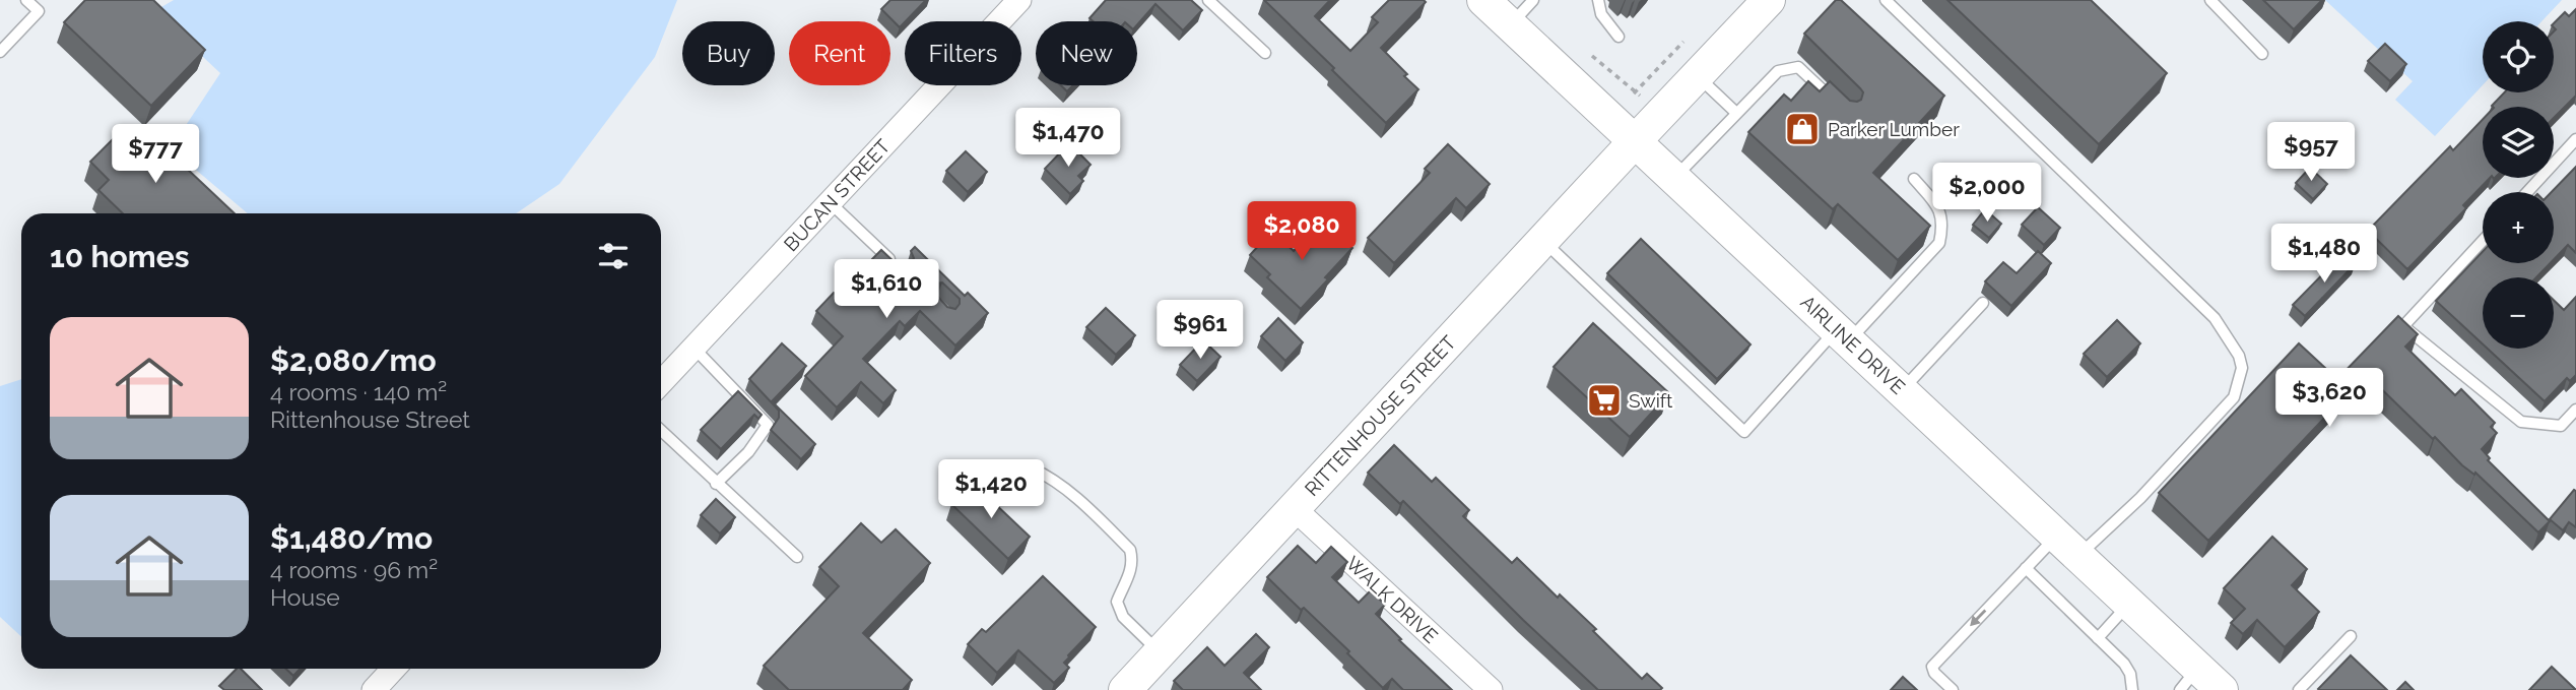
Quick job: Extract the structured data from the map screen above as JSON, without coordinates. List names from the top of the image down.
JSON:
{
  "streets": {
    "main road": ["AIRLINE DRIVE", "RITTENHOUSE STREET"],
    "street": ["BUCAN STREET", "WALK DRIVE"]
  },
  "crossings": [
    ["AIRLINE DRIVE", "RITTENHOUSE STREET"],
    ["RITTENHOUSE STREET", "WALK DRIVE"]
  ],
  "places": {
    "shop": ["Parker Lumber"],
    "supermarket": ["Swift"]
  },
  "page": {
    "map_buttons": ["+", "−"],
    "chip": [
      "Buy",
      "Rent",
      "Filters",
      "New"
    ],
    "price": [
      "$1,470",
      "$957",
      "$777",
      "$2,000",
      "$2,080",
      "$1,480",
      "$1,610",
      "$961",
      "$3,620",
      "$1,420"
    ],
    "heading": "10 homes",
    "list": [
      {
        "name": "$2,080/mo",
        "note": "4 rooms · 140 m² · Rittenhouse Street"
      },
      {
        "name": "$1,480/mo",
        "note": "4 rooms · 96 m² · House"
      }
    ]
  }
}
